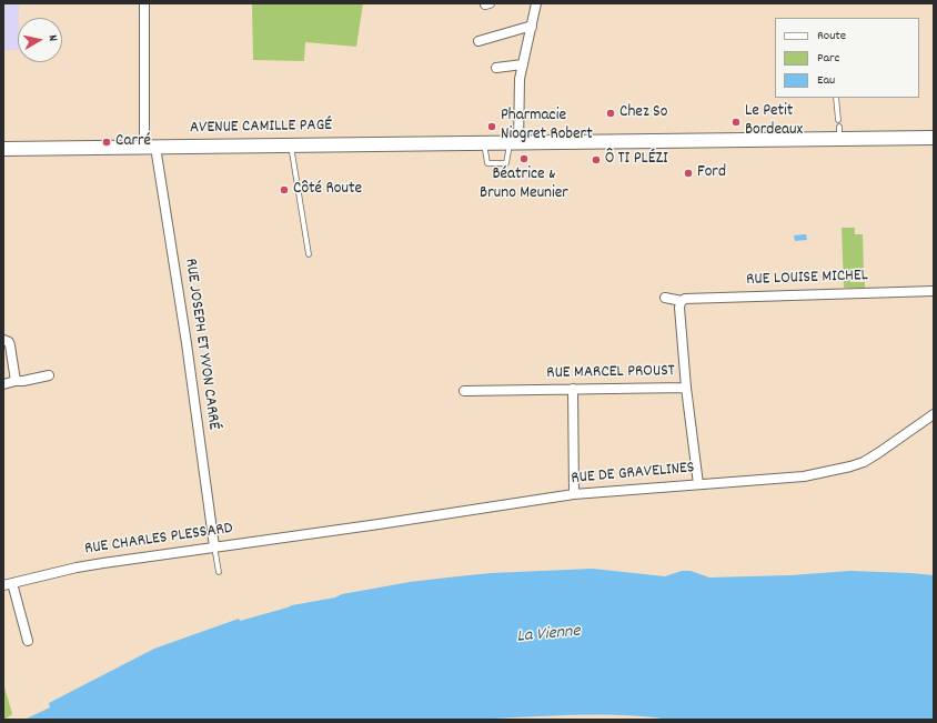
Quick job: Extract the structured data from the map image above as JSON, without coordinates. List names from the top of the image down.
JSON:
{
  "streets": {
    "main road": ["AVENUE CAMILLE PAGÉ"],
    "street": [
      "RUE LOUISE MICHEL",
      "RUE JOSEPH ET YVON CARRÉ",
      "RUE MARCEL PROUST",
      "RUE DE GRAVELINES",
      "RUE CHARLES PLESSARD"
    ]
  },
  "crossings": [
    ["AVENUE CAMILLE PAGÉ", "RUE JOSEPH ET YVON CARRÉ"],
    ["RUE JOSEPH ET YVON CARRÉ", "RUE CHARLES PLESSARD"],
    ["RUE MARCEL PROUST", "RUE DE GRAVELINES"],
    ["RUE DE GRAVELINES", "RUE CHARLES PLESSARD"]
  ],
  "water": ["La Vienne"],
  "places": [
    "Chez So",
    "Le Petit Bordeaux",
    "Pharmacie Niogret Robert",
    "Carré",
    "Béatrice & Bruno Meunier",
    "Ô TI PLÉZI",
    "Ford",
    "Côté Route"
  ],
  "legend": ["Route", "Parc", "Eau"],
  "north": "right"
}
